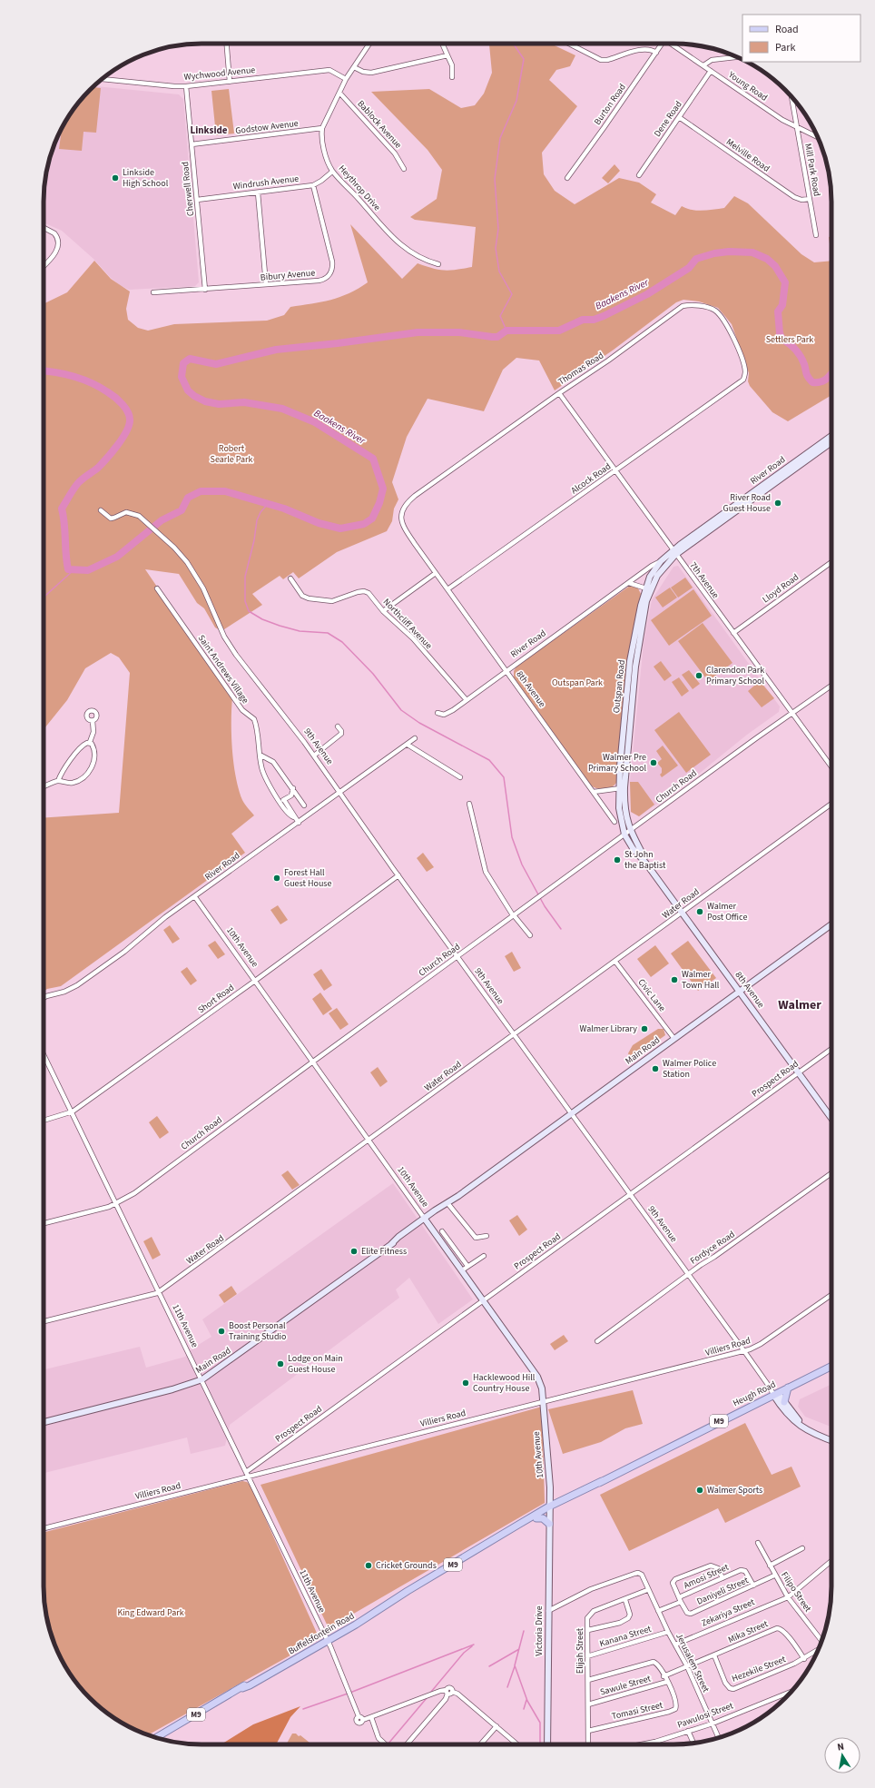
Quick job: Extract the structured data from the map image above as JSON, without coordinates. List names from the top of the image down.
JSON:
{
  "streets": {
    "main road": [
      "River Road",
      "Outspan Road",
      "8th Avenue",
      "9th Avenue",
      "10th Avenue",
      "Main Road",
      "Heugh Road",
      "M9",
      "Victoria Drive",
      "Buffelsfontein Road"
    ],
    "street": [
      "Wychwood Avenue",
      "Young Road",
      "Burton Road",
      "Dene Road",
      "Bablock Avenue",
      "Godstow Avenue",
      "Melville Road",
      "Mill Park Road",
      "Windrush Avenue",
      "Heythrop Drive",
      "Cherwell Road",
      "Bibury Avenue",
      "Thomas Road",
      "Alcock Road",
      "7th Avenue",
      "Lloyd Road",
      "Northcliff Avenue",
      "Saint Andrews Village",
      "Church Road",
      "Water Road",
      "Civic Lane",
      "Short Road",
      "Prospect Road",
      "Fordyce Road",
      "11th Avenue",
      "Villiers Road",
      "Amosi Street",
      "Daniyeli Street",
      "Filipo Street",
      "Zekariya Street",
      "Mika Street",
      "Kanana Street",
      "Elijah Street",
      "Jerusalem Street",
      "Hezekile Street",
      "Sawule Street",
      "Tomasi Street",
      "Pawulosi Street"
    ]
  },
  "crossings": [
    ["Wychwood Avenue", "Cherwell Road"],
    ["Young Road", "Dene Road"],
    ["Young Road", "Mill Park Road"],
    ["Dene Road", "Melville Road"],
    ["Godstow Avenue", "Heythrop Drive"],
    ["Godstow Avenue", "Cherwell Road"],
    ["Melville Road", "Mill Park Road"],
    ["Windrush Avenue", "Heythrop Drive"],
    ["Windrush Avenue", "Cherwell Road"],
    ["Windrush Avenue", "Bibury Avenue"],
    ["Cherwell Road", "Bibury Avenue"],
    ["Thomas Road", "Alcock Road"],
    ["Thomas Road", "7th Avenue"],
    ["Thomas Road", "8th Avenue"],
    ["River Road", "7th Avenue"],
    ["River Road", "Northcliff Avenue"],
    ["River Road", "Saint Andrews Village"],
    ["River Road", "Outspan Road"],
    ["River Road", "8th Avenue"],
    ["River Road", "9th Avenue"],
    ["River Road", "10th Avenue"],
    ["Alcock Road", "7th Avenue"],
    ["Alcock Road", "8th Avenue"],
    ["7th Avenue", "Lloyd Road"],
    ["7th Avenue", "Outspan Road"],
    ["7th Avenue", "Church Road"],
    ["Outspan Road", "8th Avenue"],
    ["Outspan Road", "Church Road"],
    ["8th Avenue", "Church Road"],
    ["8th Avenue", "Water Road"],
    ["8th Avenue", "Main Road"],
    ["8th Avenue", "Prospect Road"],
    ["9th Avenue", "Church Road"],
    ["9th Avenue", "Water Road"],
    ["9th Avenue", "Short Road"],
    ["9th Avenue", "Main Road"],
    ["9th Avenue", "Prospect Road"],
    ["9th Avenue", "Fordyce Road"],
    ["9th Avenue", "Villiers Road"],
    ["9th Avenue", "Heugh Road"],
    ["Church Road", "10th Avenue"],
    ["Church Road", "11th Avenue"],
    ["Water Road", "10th Avenue"],
    ["Water Road", "Civic Lane"],
    ["Water Road", "11th Avenue"],
    ["10th Avenue", "Short Road"],
    ["10th Avenue", "Main Road"],
    ["10th Avenue", "Prospect Road"],
    ["10th Avenue", "Villiers Road"],
    ["10th Avenue", "Heugh Road"],
    ["10th Avenue", "Victoria Drive"],
    ["10th Avenue", "Buffelsfontein Road"],
    ["Civic Lane", "Main Road"],
    ["Short Road", "11th Avenue"],
    ["Main Road", "11th Avenue"],
    ["Prospect Road", "11th Avenue"],
    ["Prospect Road", "Villiers Road"],
    ["11th Avenue", "Villiers Road"],
    ["11th Avenue", "Buffelsfontein Road"],
    ["Heugh Road", "Victoria Drive"],
    ["Heugh Road", "Buffelsfontein Road"],
    ["Amosi Street", "Daniyeli Street"],
    ["Daniyeli Street", "Filipo Street"],
    ["Filipo Street", "Zekariya Street"],
    ["Zekariya Street", "Jerusalem Street"],
    ["Victoria Drive", "Buffelsfontein Road"],
    ["Victoria Drive", "Jerusalem Street"],
    ["Mika Street", "Jerusalem Street"],
    ["Mika Street", "Hezekile Street"],
    ["Mika Street", "Sawule Street"],
    ["Kanana Street", "Elijah Street"],
    ["Kanana Street", "Jerusalem Street"],
    ["Elijah Street", "Jerusalem Street"],
    ["Elijah Street", "Sawule Street"],
    ["Elijah Street", "Tomasi Street"],
    ["Jerusalem Street", "Sawule Street"],
    ["Jerusalem Street", "Pawulosi Street"],
    ["Sawule Street", "Tomasi Street"]
  ],
  "districts": ["Linkside", "Walmer"],
  "water": ["Baakens River"],
  "parks": [
    "Settlers Park",
    "Robert Searle Park",
    "Outspan Park",
    "King Edward Park"
  ],
  "places": [
    "Linkside High School",
    "River Road Guest House",
    "Clarendon Park Primary School",
    "Walmer Pre Primary School",
    "St John the Baptist",
    "Forest Hall Guest House",
    "Walmer Post Office",
    "Walmer Town Hall",
    "Walmer Library",
    "Walmer Police Station",
    "Elite Fitness",
    "Boost Personal Training Studio",
    "Lodge on Main Guest House",
    "Hacklewood Hill Country House",
    "Walmer Sports",
    "Cricket Grounds"
  ],
  "legend": ["Road", "Park"],
  "north": "top"
}
